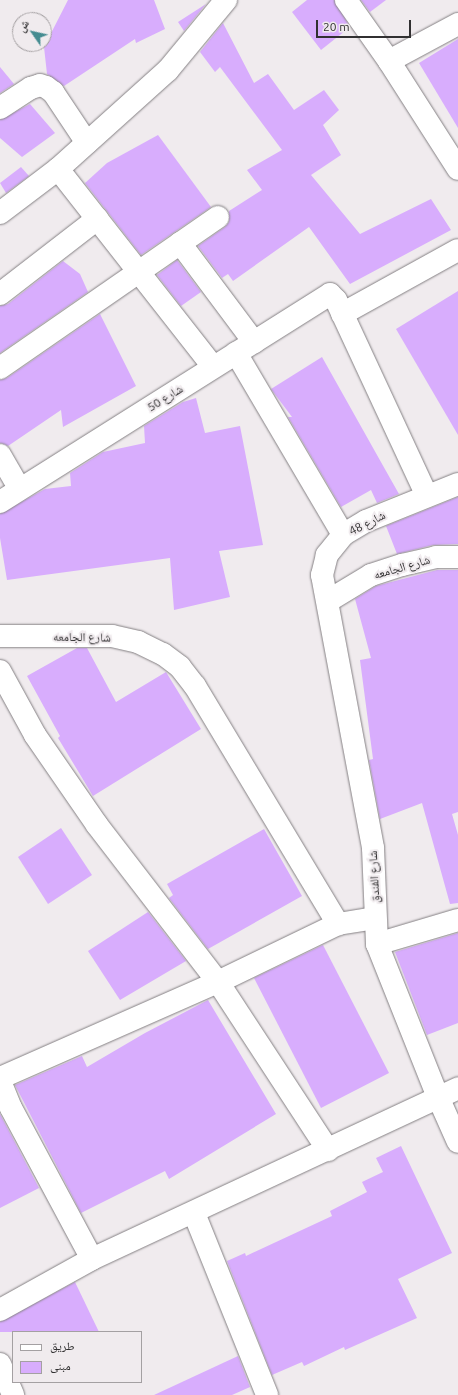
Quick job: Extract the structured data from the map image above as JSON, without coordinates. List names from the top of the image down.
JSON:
{
  "streets": {
    "street": [
      "شارع 50",
      "شارع 48",
      "شارع الجامعه",
      "شارع الفندق"
    ]
  },
  "crossings": [
    ["شارع 48", "شارع الجامعه"],
    ["شارع 48", "شارع الفندق"],
    ["شارع الجامعه", "شارع الفندق"]
  ],
  "legend": ["طريق", "مبنى"],
  "scale_bar": "20 m",
  "north": "top left"
}
